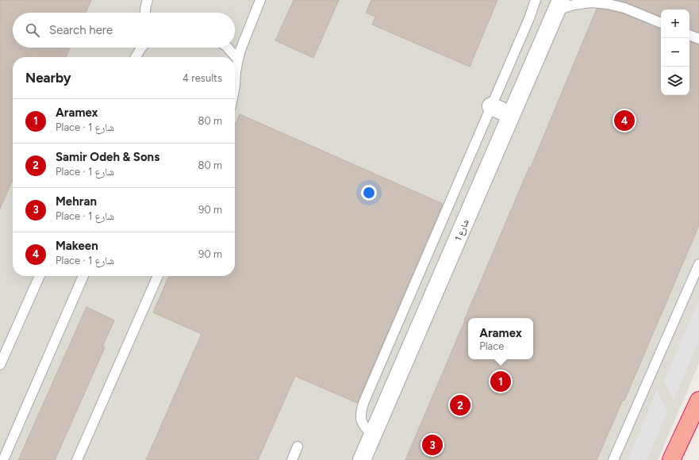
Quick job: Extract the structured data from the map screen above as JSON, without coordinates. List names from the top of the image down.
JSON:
{
  "streets": {
    "street": ["شارع 1"]
  },
  "page": {
    "map_buttons": ["+", "−"],
    "search": "Search here",
    "heading": ["Nearby", "4 results"],
    "list": [
      {
        "mark": "1",
        "name": "Aramex",
        "note": "Place · شارع 1",
        "value": "80 m"
      },
      {
        "mark": "2",
        "name": "Samir Odeh & Sons",
        "note": "Place · شارع 1",
        "value": "80 m"
      },
      {
        "mark": "3",
        "name": "Mehran",
        "note": "Place · شارع 1",
        "value": "90 m"
      },
      {
        "mark": "4",
        "name": "Makeen",
        "note": "Place · شارع 1",
        "value": "90 m"
      }
    ],
    "pins": [
      "4",
      "1",
      "2",
      "3"
    ],
    "popup": ["Aramex", "Place"]
  }
}
